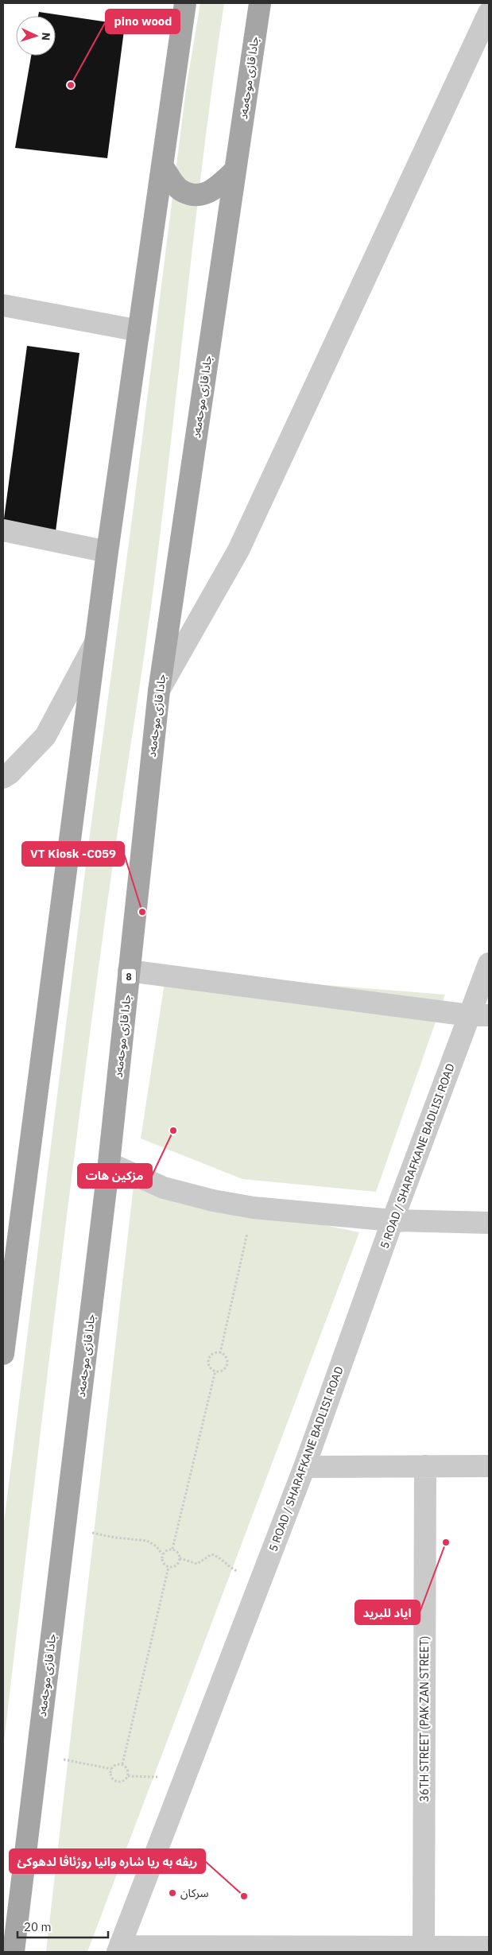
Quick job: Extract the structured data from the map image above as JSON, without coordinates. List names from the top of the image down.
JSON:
{
  "streets": {
    "main road": ["جادا قازی موحەمەد", "8"],
    "street": ["5 ROAD / SHARAFKANE BADLISI ROAD", "36TH STREET (PAK ZAN STREET)"]
  },
  "places": [
    "pino wood",
    "VT Kiosk -C059",
    "مزكين هات",
    "اياد للبريد",
    "سركان",
    "ريڤه به ريا شاره وانيا روژئاڤا لدهوكئ"
  ],
  "scale_bar": "20 m",
  "north": "right"
}
